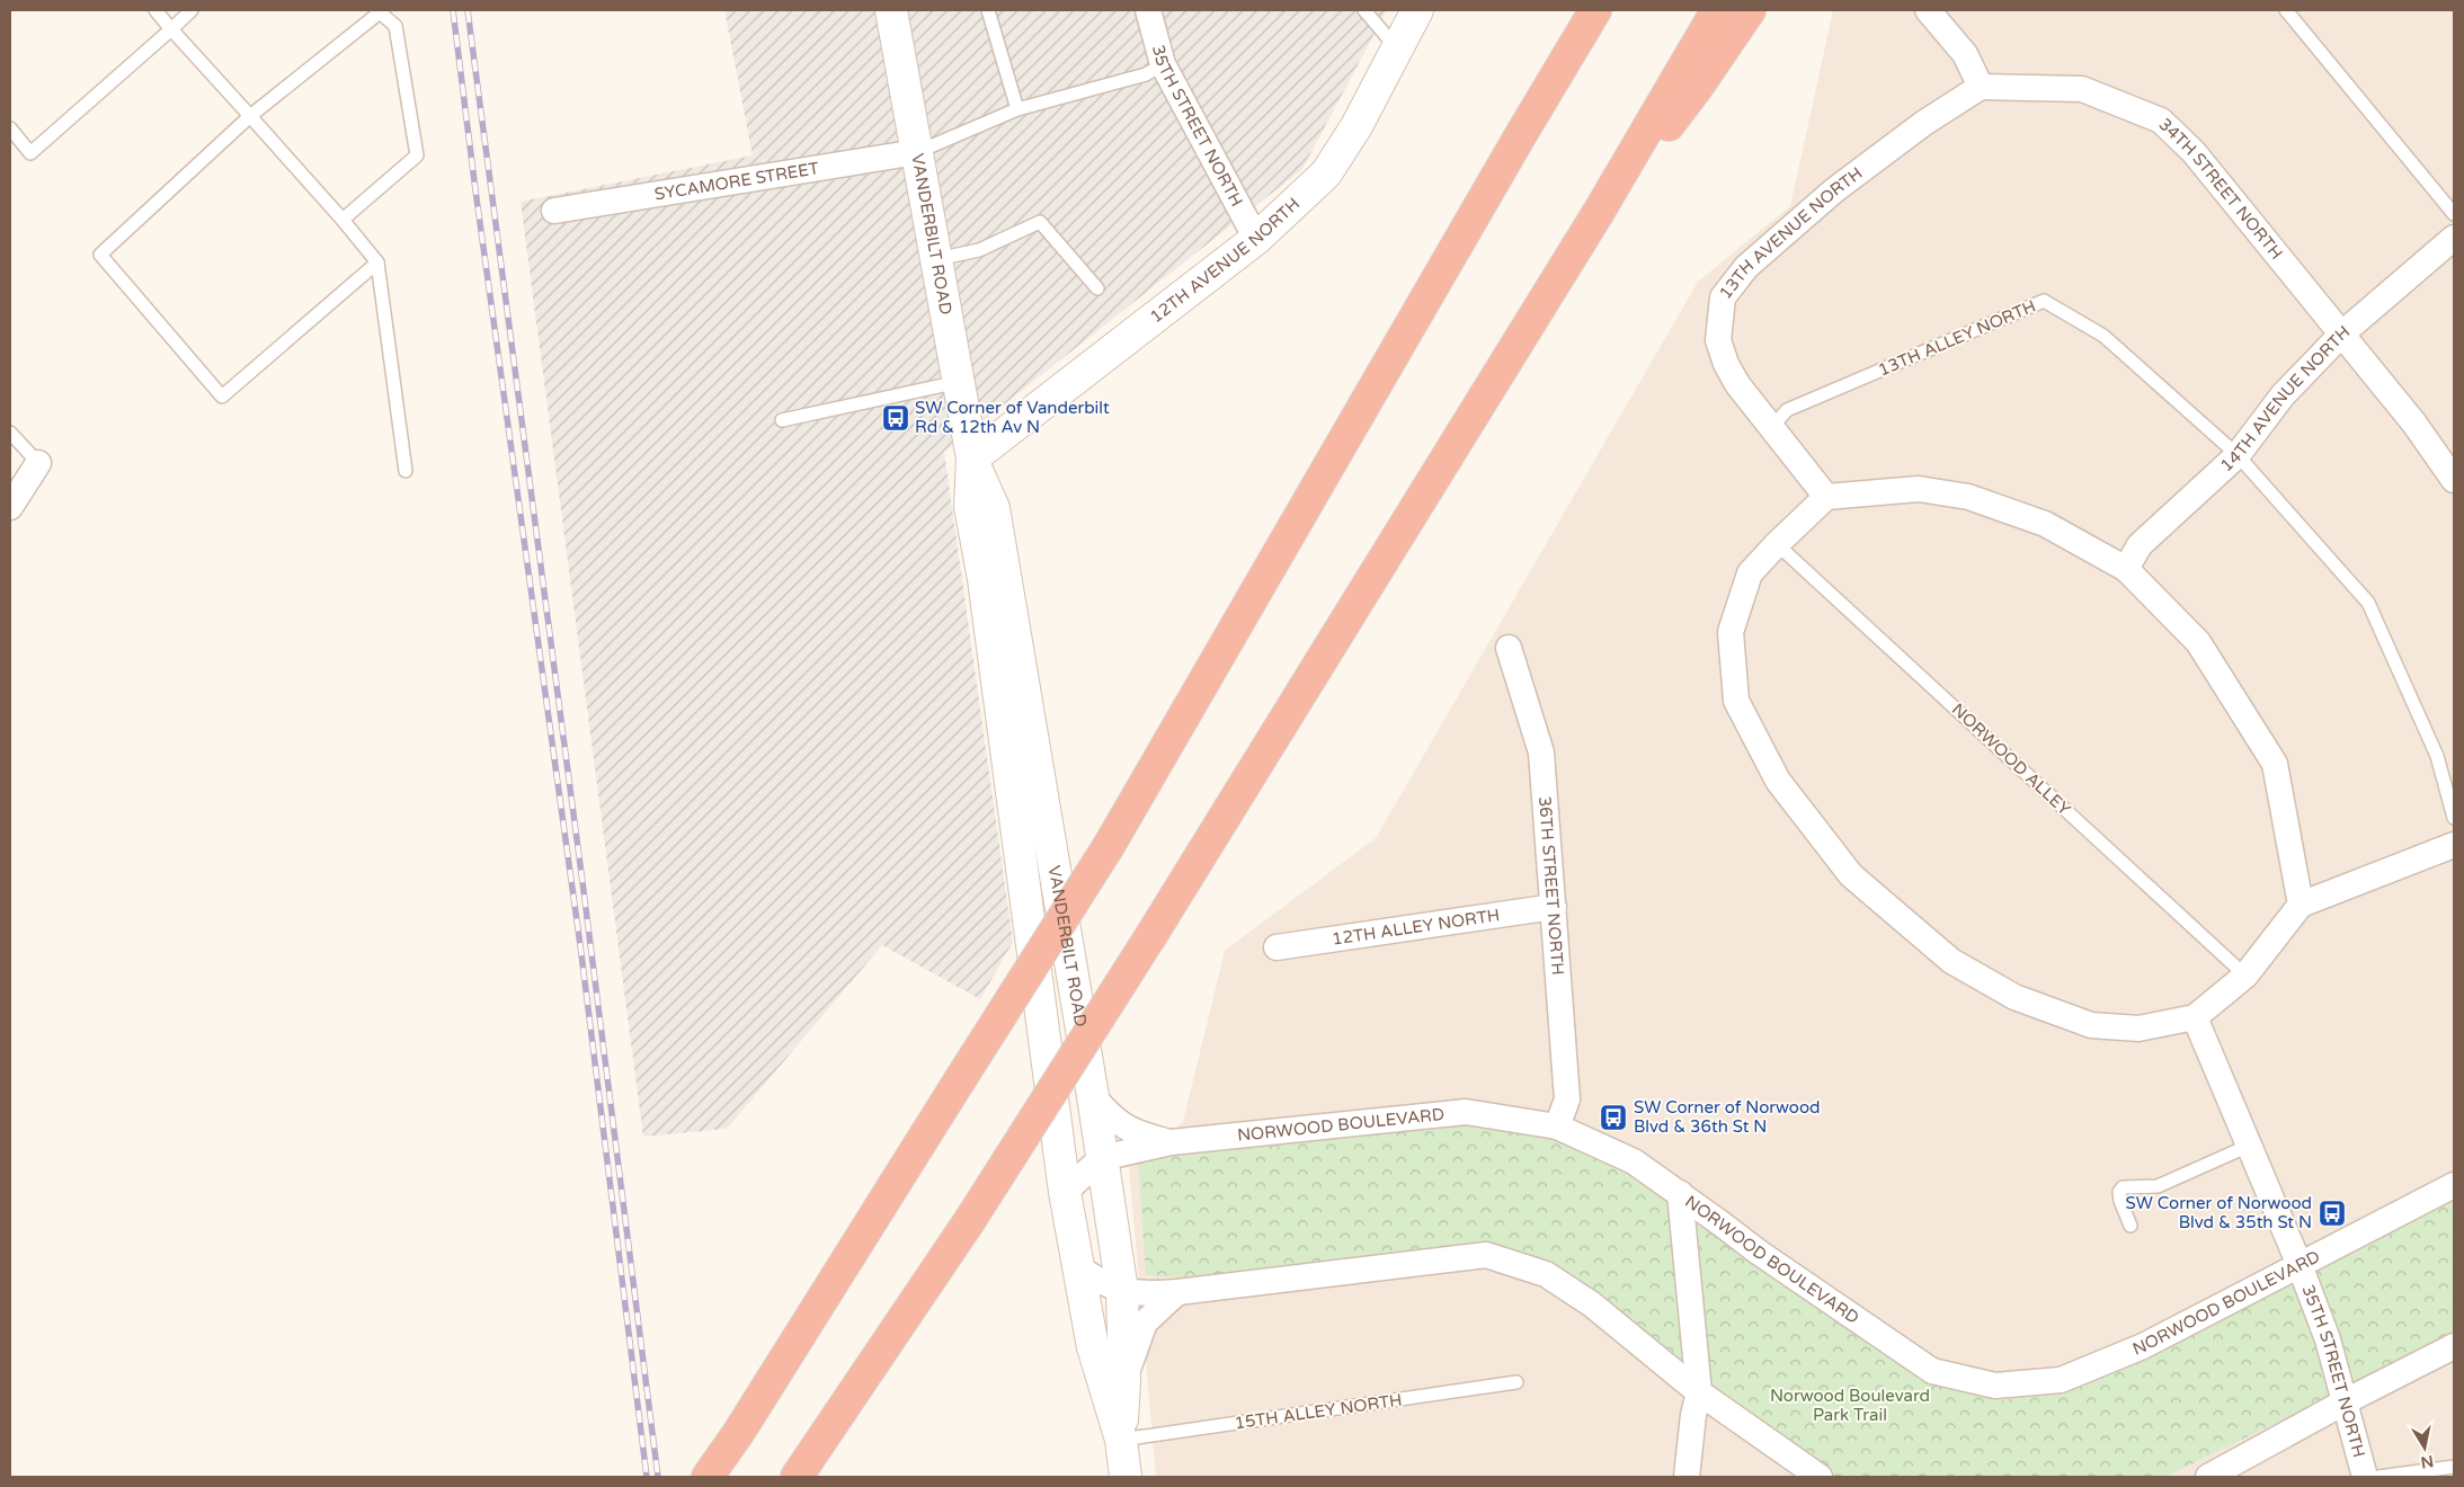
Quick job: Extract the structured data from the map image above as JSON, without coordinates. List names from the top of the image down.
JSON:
{
  "streets": {
    "street": [
      "35TH STREET NORTH",
      "SYCAMORE STREET",
      "34TH STREET NORTH",
      "VANDERBILT ROAD",
      "13TH AVENUE NORTH",
      "12TH AVENUE NORTH",
      "14TH AVENUE NORTH",
      "36TH STREET NORTH",
      "12TH ALLEY NORTH",
      "NORWOOD BOULEVARD"
    ],
    "lane": ["13TH ALLEY NORTH", "NORWOOD ALLEY", "15TH ALLEY NORTH"]
  },
  "crossings": [
    ["35TH STREET NORTH", "12TH AVENUE NORTH"],
    ["35TH STREET NORTH", "NORWOOD BOULEVARD"],
    ["SYCAMORE STREET", "VANDERBILT ROAD"],
    ["34TH STREET NORTH", "13TH AVENUE NORTH"],
    ["34TH STREET NORTH", "14TH AVENUE NORTH"],
    ["VANDERBILT ROAD", "12TH AVENUE NORTH"],
    ["VANDERBILT ROAD", "NORWOOD BOULEVARD"],
    ["VANDERBILT ROAD", "15TH ALLEY NORTH"],
    ["13TH AVENUE NORTH", "13TH ALLEY NORTH"],
    ["13TH ALLEY NORTH", "14TH AVENUE NORTH"],
    ["36TH STREET NORTH", "12TH ALLEY NORTH"],
    ["36TH STREET NORTH", "NORWOOD BOULEVARD"]
  ],
  "parks": ["Norwood Boulevard Park Trail"],
  "places": {
    "bus stop": ["SW Corner of Vanderbilt Rd & 12th Av N", "SW Corner of Norwood Blvd & 36th St N", "SW Corner of Norwood Blvd & 35th St N"]
  },
  "north": "bottom"
}
